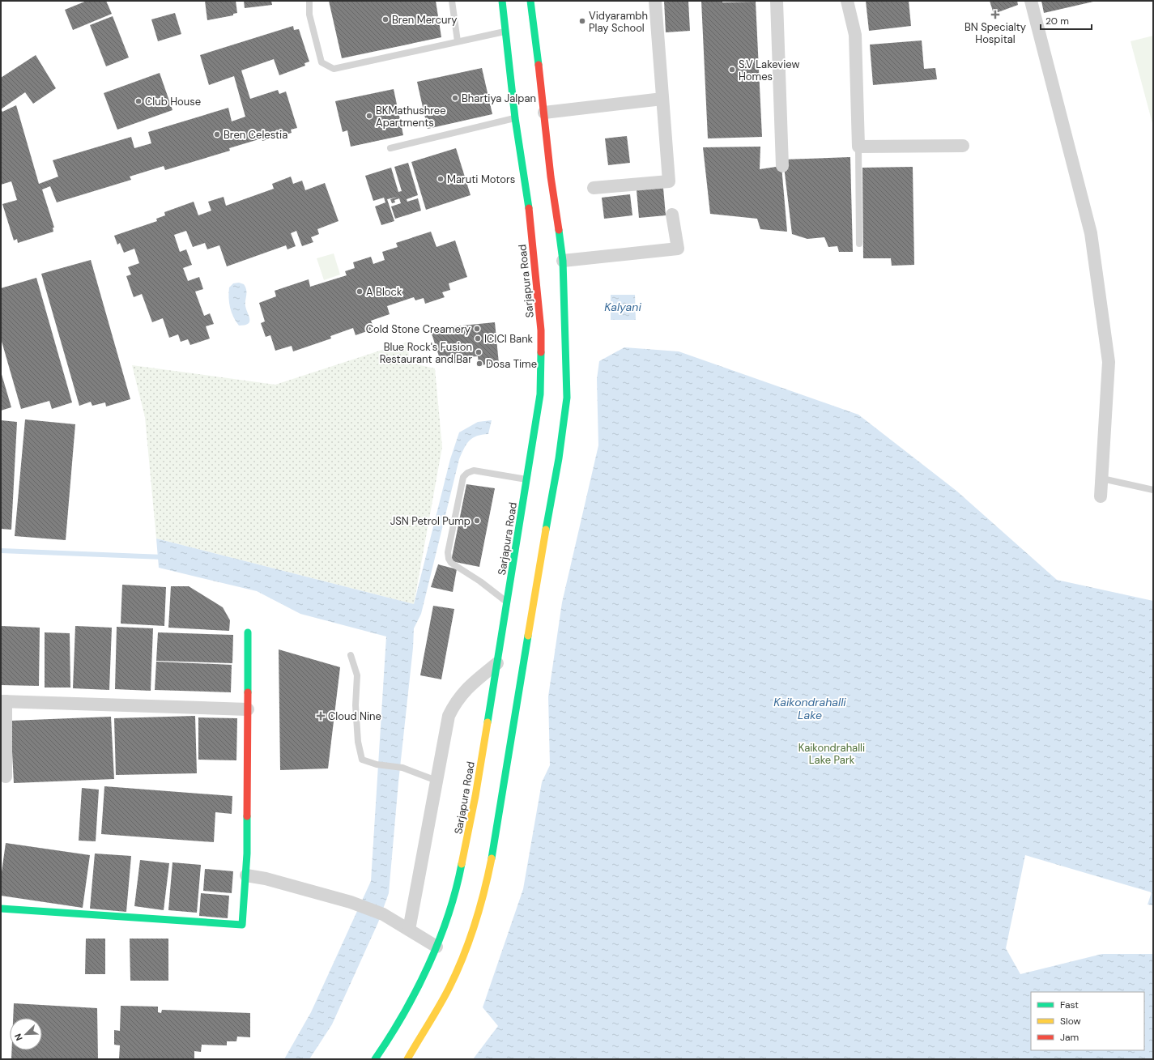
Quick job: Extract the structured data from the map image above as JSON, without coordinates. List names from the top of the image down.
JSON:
{
  "streets": {
    "main road": ["Sarjapura Road"]
  },
  "water": ["Kalyani", "Kaikondrahalli Lake"],
  "parks": ["Kaikondrahalli Lake Park"],
  "places": {
    "health": ["BN Specialty Hospital", "Cloud Nine"],
    "other": [
      "Bren Mercury",
      "Vidyarambh Play School",
      "S.V Lakeview Homes",
      "Bhartiya Jalpan",
      "Club House",
      "BKMathushree Apartments",
      "Bren Celestia",
      "Maruti Motors",
      "A Block",
      "Cold Stone Creamery",
      "ICICI Bank",
      "Blue Rock's Fusion Restaurant and Bar",
      "Dosa Time",
      "JSN Petrol Pump"
    ]
  },
  "legend": ["Fast", "Slow", "Jam"],
  "scale_bar": "20 m",
  "north": "bottom left"
}
